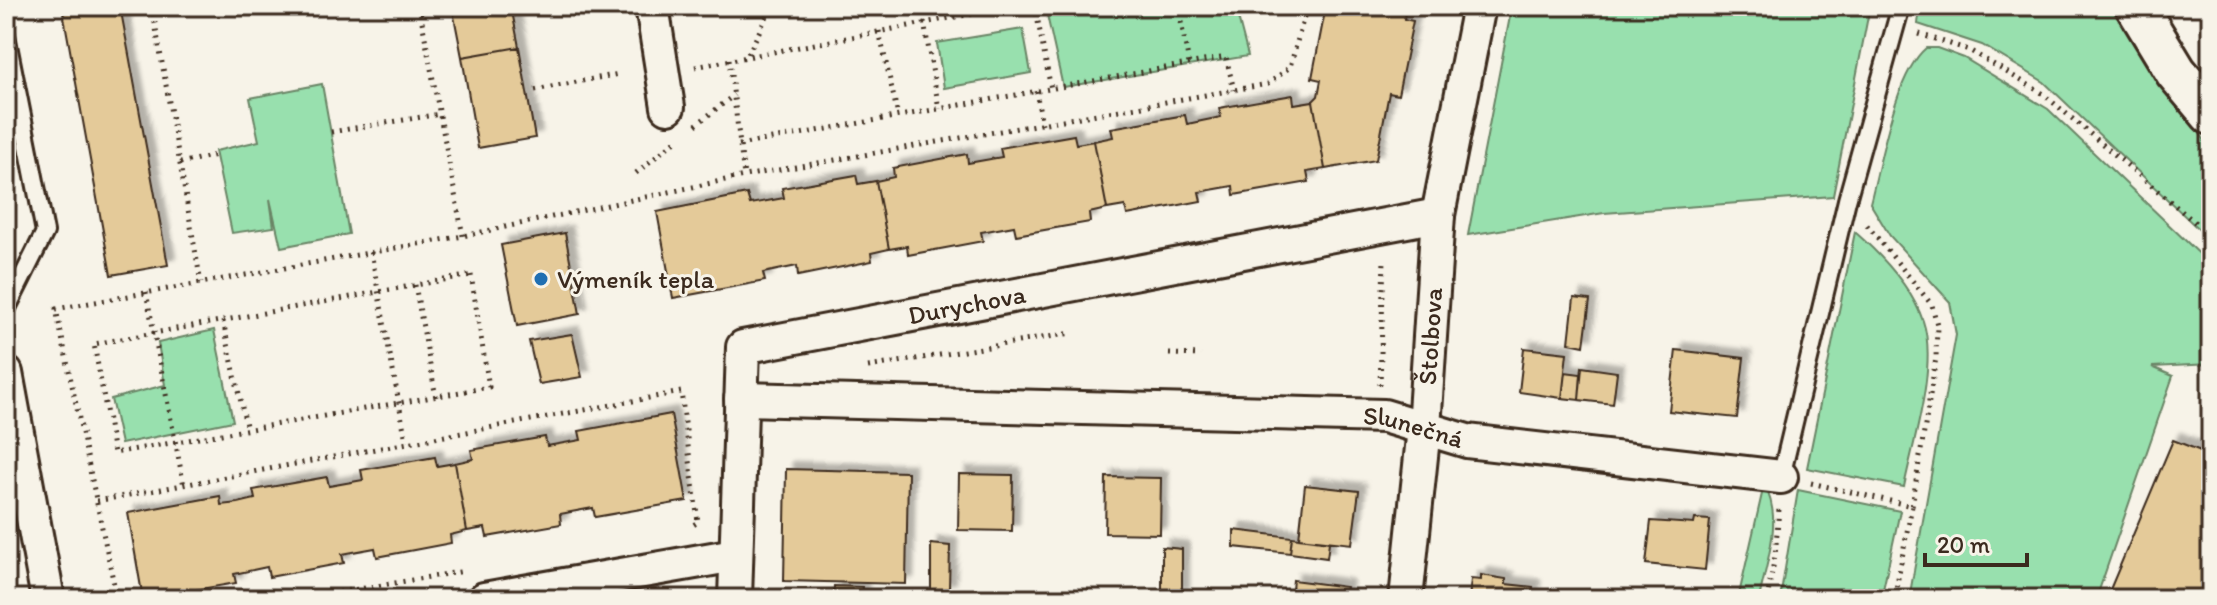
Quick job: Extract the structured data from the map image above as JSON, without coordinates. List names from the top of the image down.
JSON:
{
  "streets": {
    "street": ["Durychova", "Štolbova", "Slunečná"]
  },
  "crossings": [
    ["Durychova", "Štolbova"],
    ["Durychova", "Slunečná"],
    ["Štolbova", "Slunečná"]
  ],
  "places": ["Výmeník tepla"],
  "scale_bar": "20 m"
}
